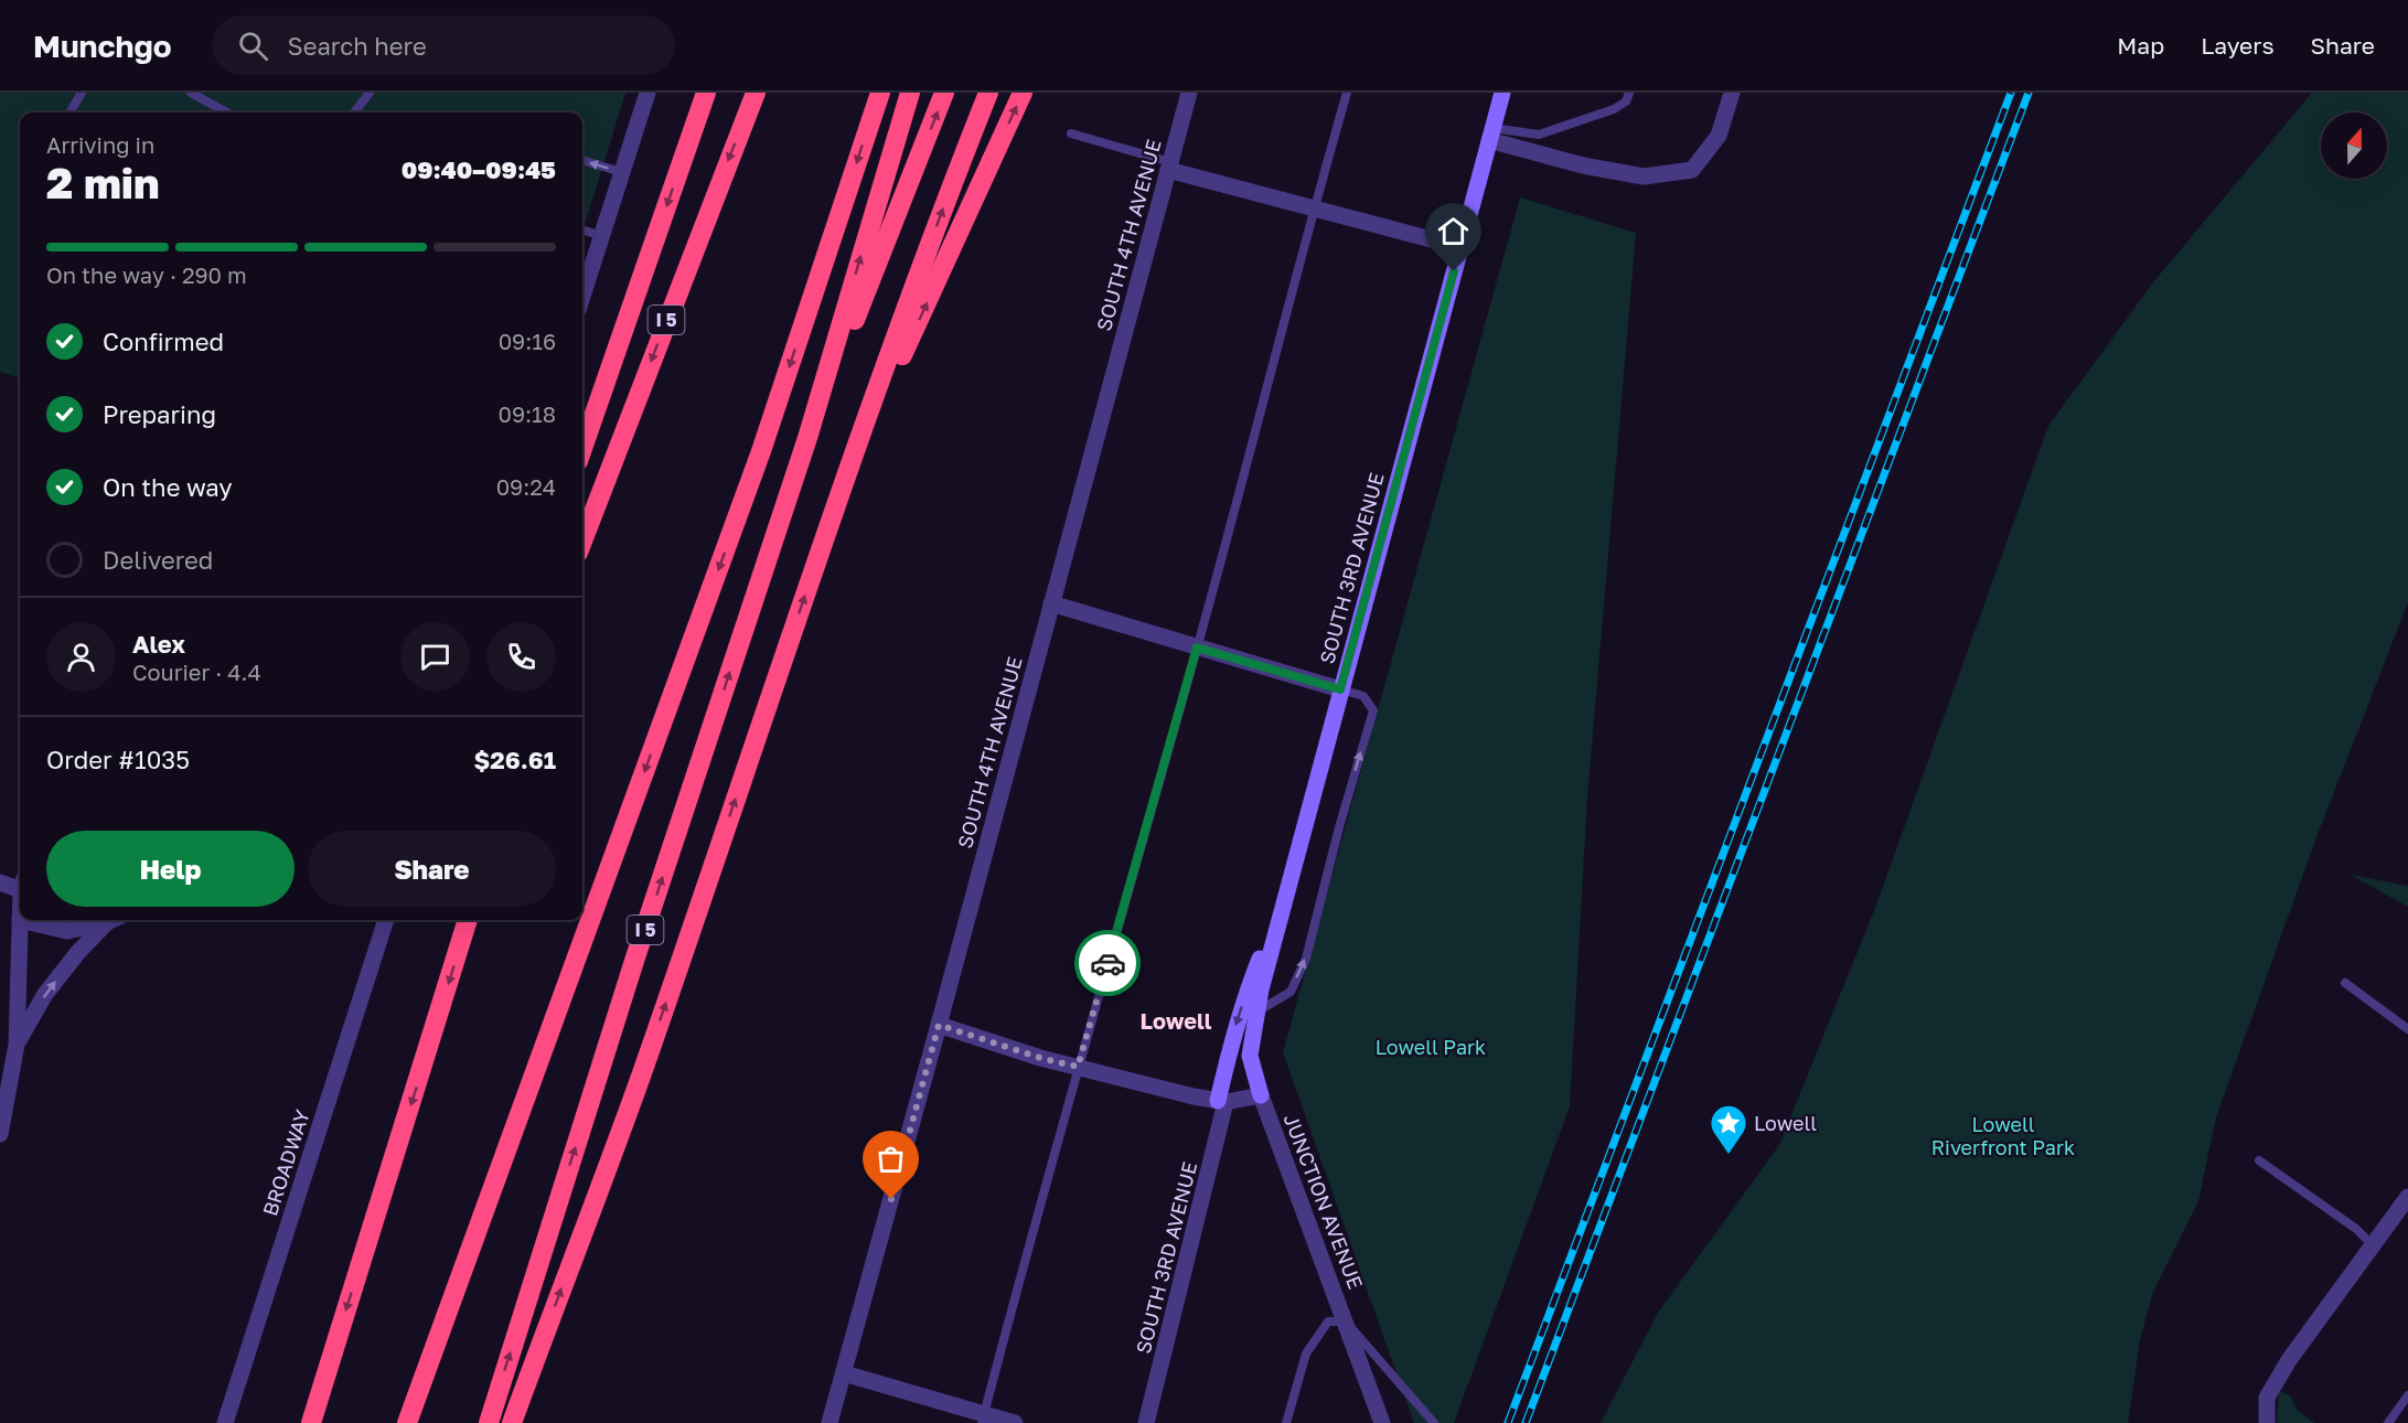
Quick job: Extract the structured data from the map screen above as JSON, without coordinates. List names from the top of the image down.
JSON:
{
  "streets": {
    "highway": ["I 5"],
    "main road": ["SOUTH 3RD AVENUE"],
    "street": ["SOUTH 4TH AVENUE", "BROADWAY", "JUNCTION AVENUE"]
  },
  "crossings": [
    ["SOUTH 3RD AVENUE", "JUNCTION AVENUE"]
  ],
  "districts": ["Lowell"],
  "parks": ["Lowell Park", "Lowell Riverfront Park"],
  "places": {
    "place": ["Lowell"]
  },
  "north": "top",
  "page": {
    "header": "Munchgo",
    "search": "Search here",
    "nav": ["Map", "Layers", "Share"],
    "heading": ["2 min", "Arriving in", "09:40–09:45"],
    "panel": [
      "Alex",
      "Courier · 4.4",
      "Order #1035",
      "$26.61"
    ],
    "bar": "On the way · 290 m",
    "list": [
      ["Confirmed", "09:16"],
      ["Preparing", "09:18"],
      ["On the way", "09:24"],
      "Delivered"
    ],
    "buttons": ["Help", "Share"]
  }
}
